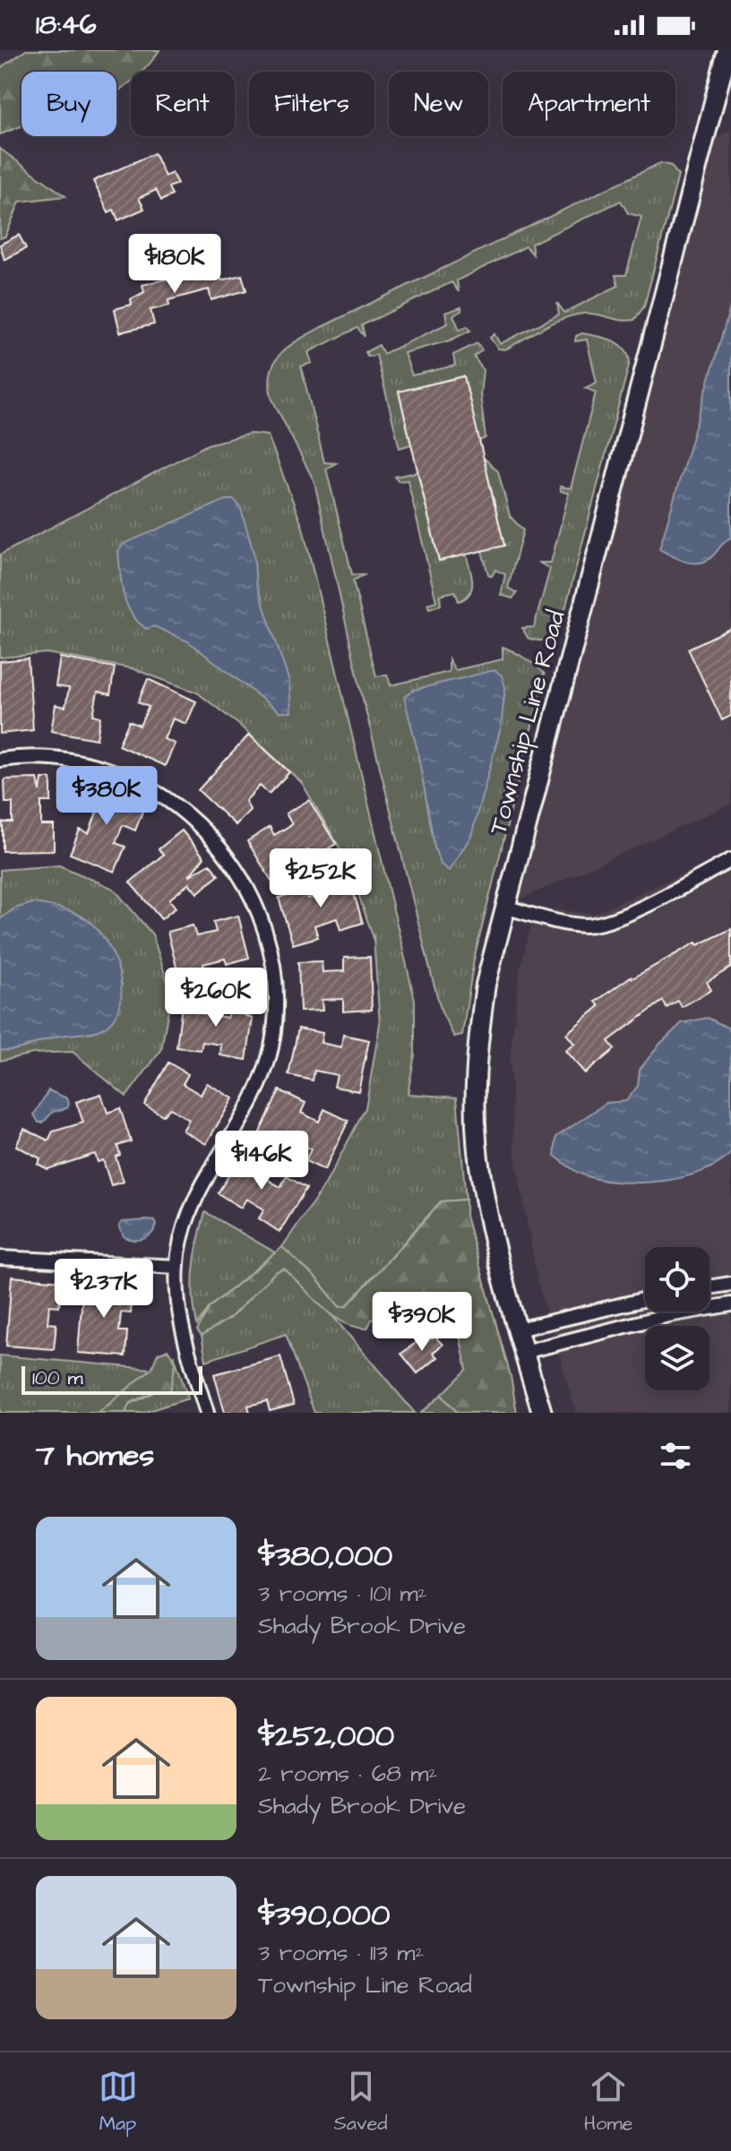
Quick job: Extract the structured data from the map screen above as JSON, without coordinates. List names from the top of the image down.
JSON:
{
  "streets": {
    "street": ["Township Line Road"]
  },
  "scale_bar": "100 m",
  "page": {
    "status": "18:46",
    "chip": [
      "Buy",
      "Rent",
      "Filters",
      "New",
      "Apartment"
    ],
    "price": [
      "$180K",
      "$380K",
      "$252K",
      "$260K",
      "$146K",
      "$237K",
      "$390K"
    ],
    "scale": "100 m",
    "heading": "7 homes",
    "list": [
      {
        "name": "$380,000",
        "note": "3 rooms · 101 m² · Shady Brook Drive"
      },
      {
        "name": "$252,000",
        "note": "2 rooms · 68 m² · Shady Brook Drive"
      },
      {
        "name": "$390,000",
        "note": "3 rooms · 113 m² · Township Line Road"
      }
    ],
    "tabs": ["Map", "Saved", "Home"]
  }
}
